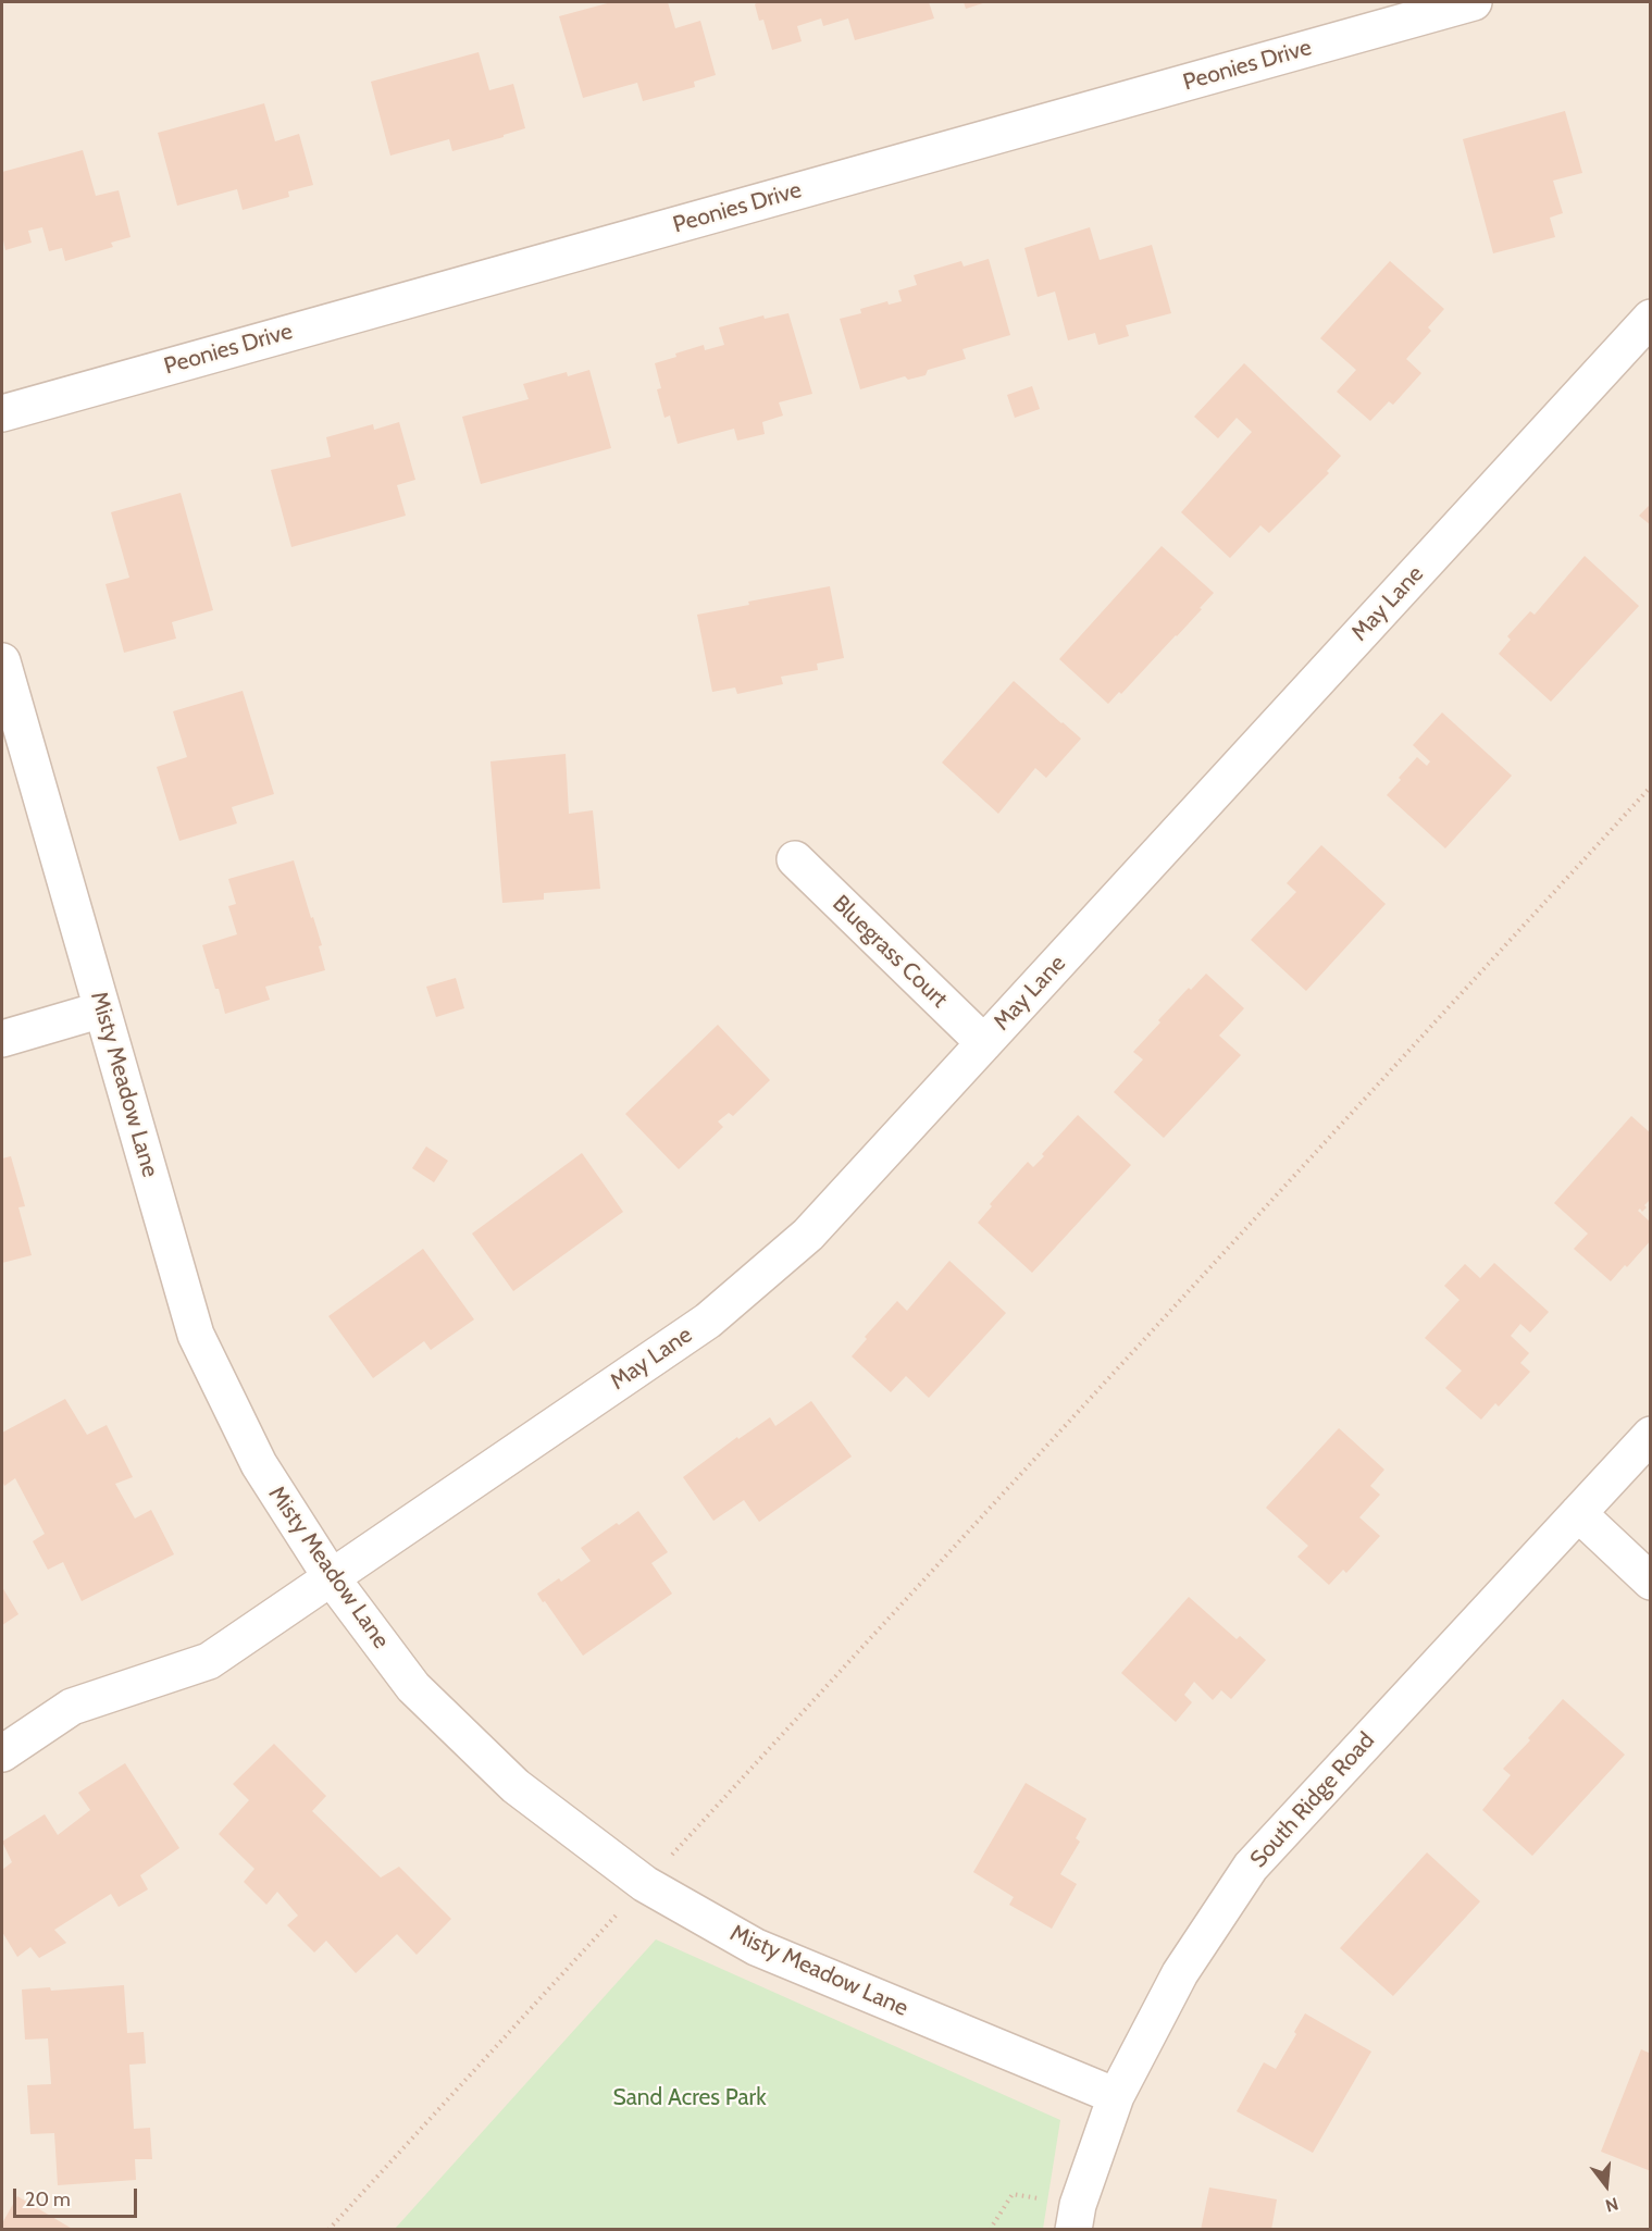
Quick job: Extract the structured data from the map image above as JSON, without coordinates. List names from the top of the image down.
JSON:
{
  "streets": {
    "street": [
      "Peonies Drive",
      "May Lane",
      "Bluegrass Court",
      "Misty Meadow Lane",
      "South Ridge Road"
    ]
  },
  "crossings": [
    ["May Lane", "Bluegrass Court"],
    ["May Lane", "Misty Meadow Lane"],
    ["Misty Meadow Lane", "South Ridge Road"]
  ],
  "parks": ["Sand Acres Park"],
  "scale_bar": "20 m",
  "north": "bottom"
}
